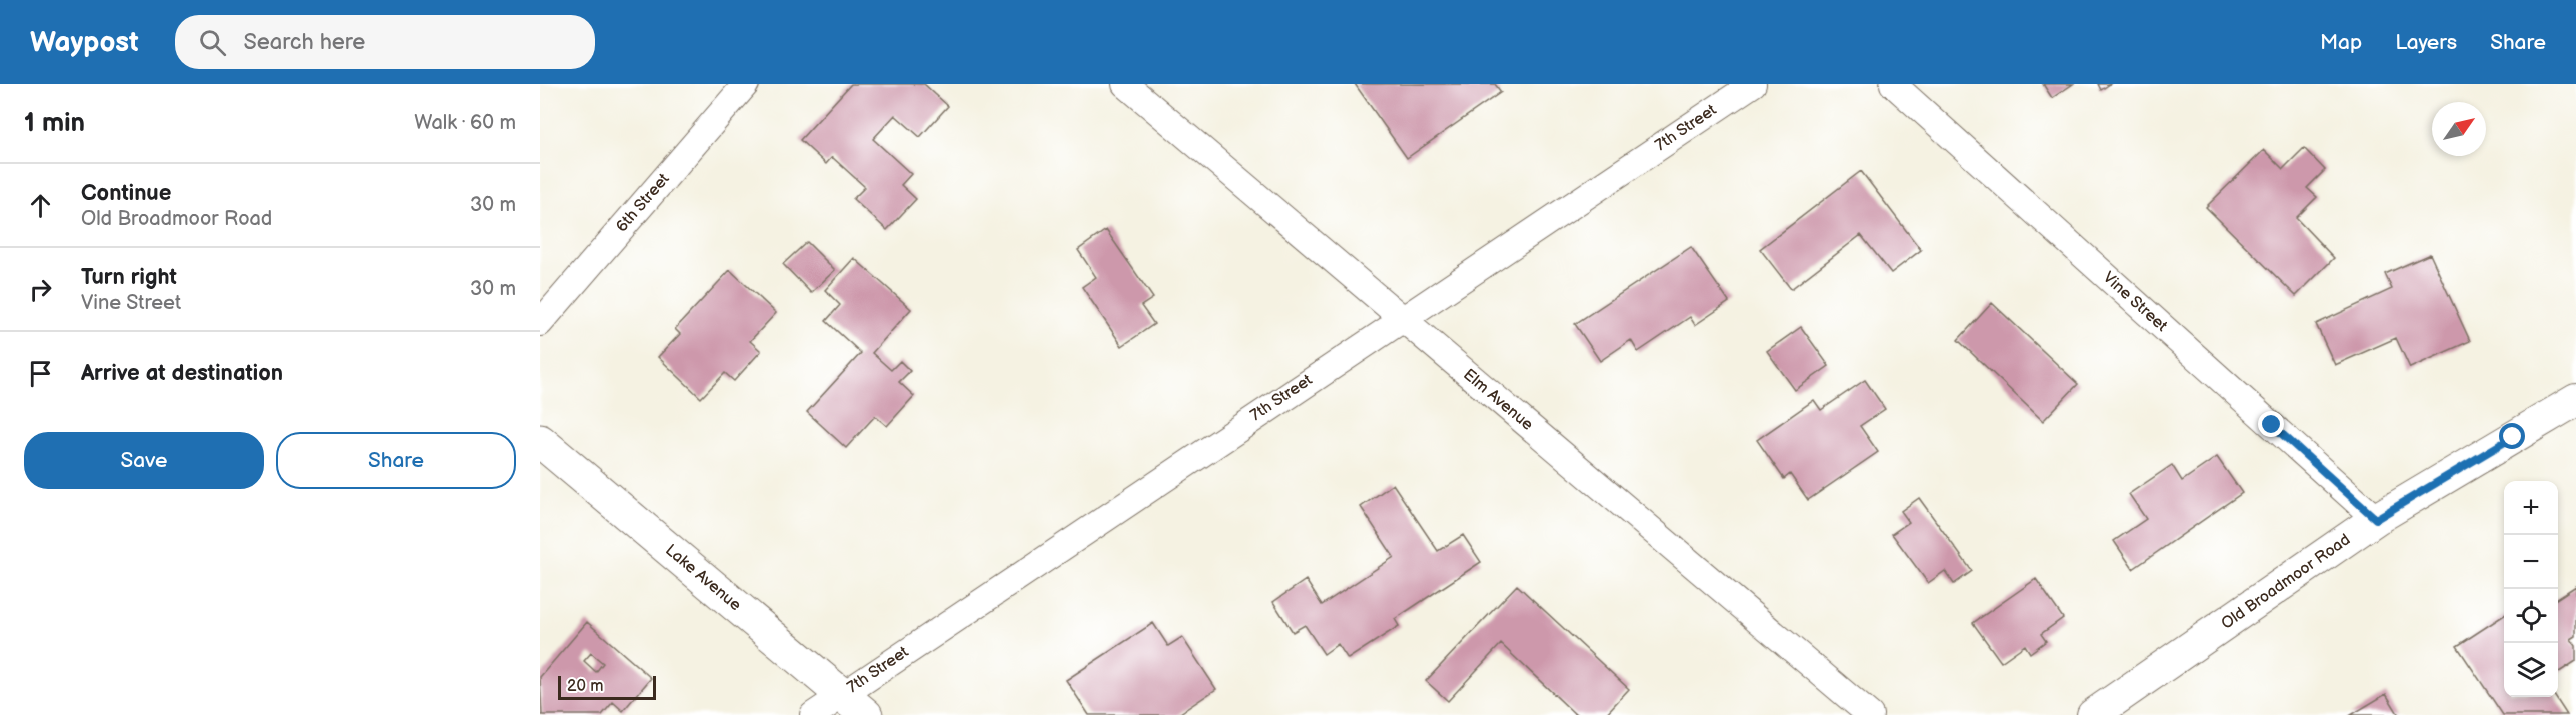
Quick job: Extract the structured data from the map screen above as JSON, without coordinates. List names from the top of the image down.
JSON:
{
  "streets": {
    "main road": ["Lake Avenue"],
    "street": [
      "7th Street",
      "6th Street",
      "Vine Street",
      "Elm Avenue",
      "Old Broadmoor Road"
    ]
  },
  "crossings": [
    ["7th Street", "Elm Avenue"],
    ["7th Street", "Lake Avenue"],
    ["Vine Street", "Old Broadmoor Road"]
  ],
  "scale_bar": "20 m",
  "north": "top right",
  "page": {
    "header": "Waypost",
    "search": "Search here",
    "nav": ["Map", "Layers", "Share"],
    "heading": ["1 min", "Walk · 60 m"],
    "list": [
      ["Continue", "Old Broadmoor Road", "30 m"],
      ["Turn right", "Vine Street", "30 m"],
      "Arrive at destination"
    ],
    "buttons": ["Save", "Share"],
    "map_buttons": ["+", "−"],
    "scale": "20 m"
  }
}
